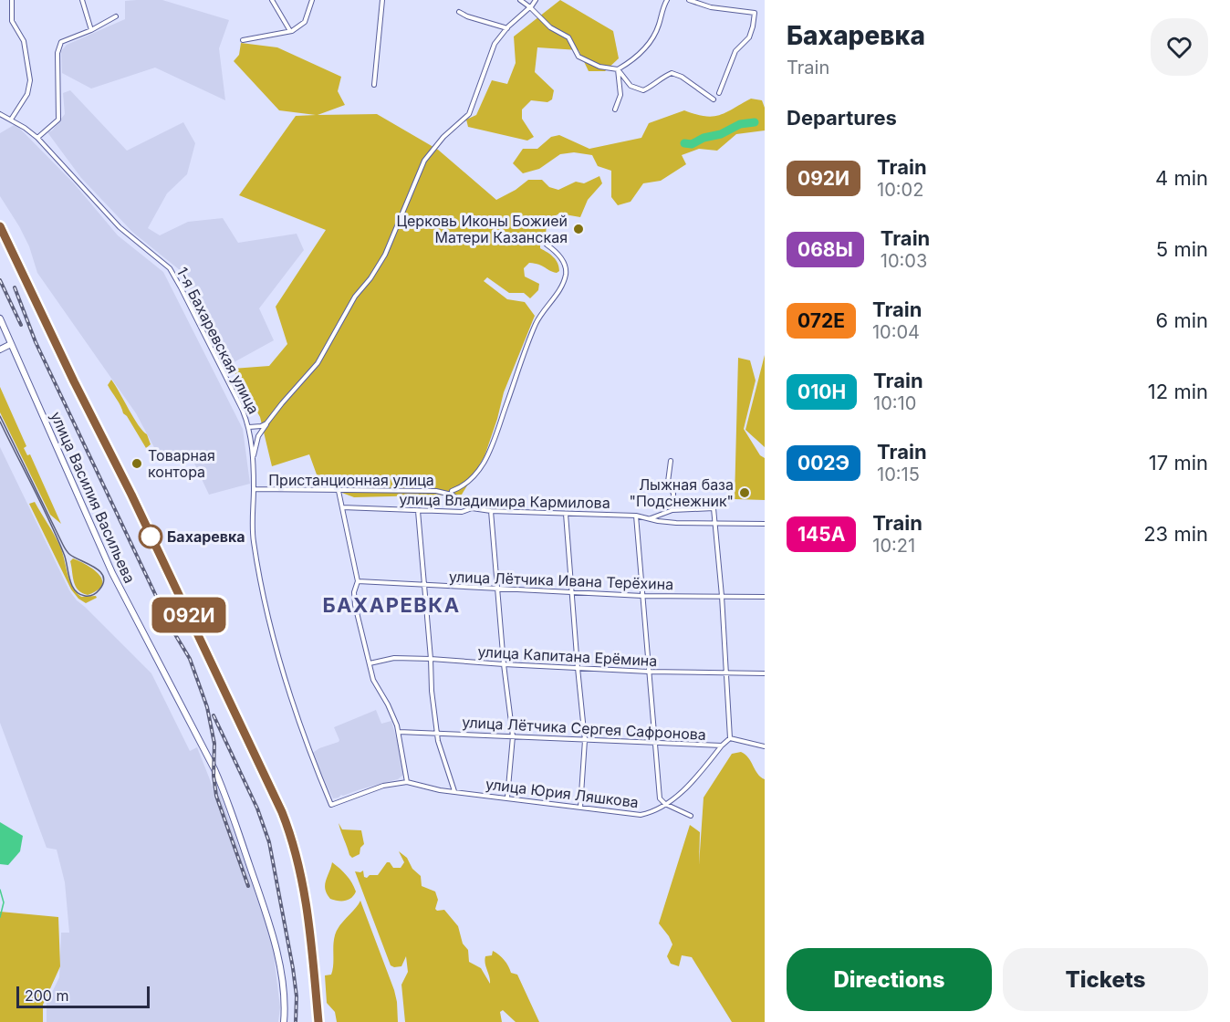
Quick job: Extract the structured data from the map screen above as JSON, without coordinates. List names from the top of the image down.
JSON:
{
  "streets": {
    "main road": ["улица Василия Васильева"],
    "street": [
      "1-я Бахаревская улица",
      "Пристанционная улица",
      "улица Владимира Кармилова",
      "улица Лётчика Ивана Терёхина",
      "улица Капитана Ерёмина",
      "улица Лётчика Сергея Сафронова",
      "улица Юрия Ляшкова"
    ]
  },
  "crossings": [
    ["1-я Бахаревская улица", "Пристанционная улица"],
    ["1-я Бахаревская улица", "улица Юрия Ляшкова"],
    ["улица Лётчика Сергея Сафронова", "улица Юрия Ляшкова"]
  ],
  "districts": ["БАХАРЕВКА"],
  "places": [
    "Церковь Иконы Божией Матери Казанская",
    "Товарная контора",
    "Лыжная база \"Подснежник\"",
    "Бахаревка"
  ],
  "scale_bar": "200 m",
  "page": {
    "on_map": "092И",
    "heading": [
      ["Бахаревка", "Train"],
      "Departures"
    ],
    "list": [
      {
        "mark": "092И",
        "name": "Train",
        "note": "10:02",
        "value": "4 min"
      },
      {
        "mark": "068Ы",
        "name": "Train",
        "note": "10:03",
        "value": "5 min"
      },
      {
        "mark": "072Е",
        "name": "Train",
        "note": "10:04",
        "value": "6 min"
      },
      {
        "mark": "010Н",
        "name": "Train",
        "note": "10:10",
        "value": "12 min"
      },
      {
        "mark": "002Э",
        "name": "Train",
        "note": "10:15",
        "value": "17 min"
      },
      {
        "mark": "145А",
        "name": "Train",
        "note": "10:21",
        "value": "23 min"
      }
    ],
    "buttons": ["Directions", "Tickets"],
    "scale": "200 m"
  }
}
